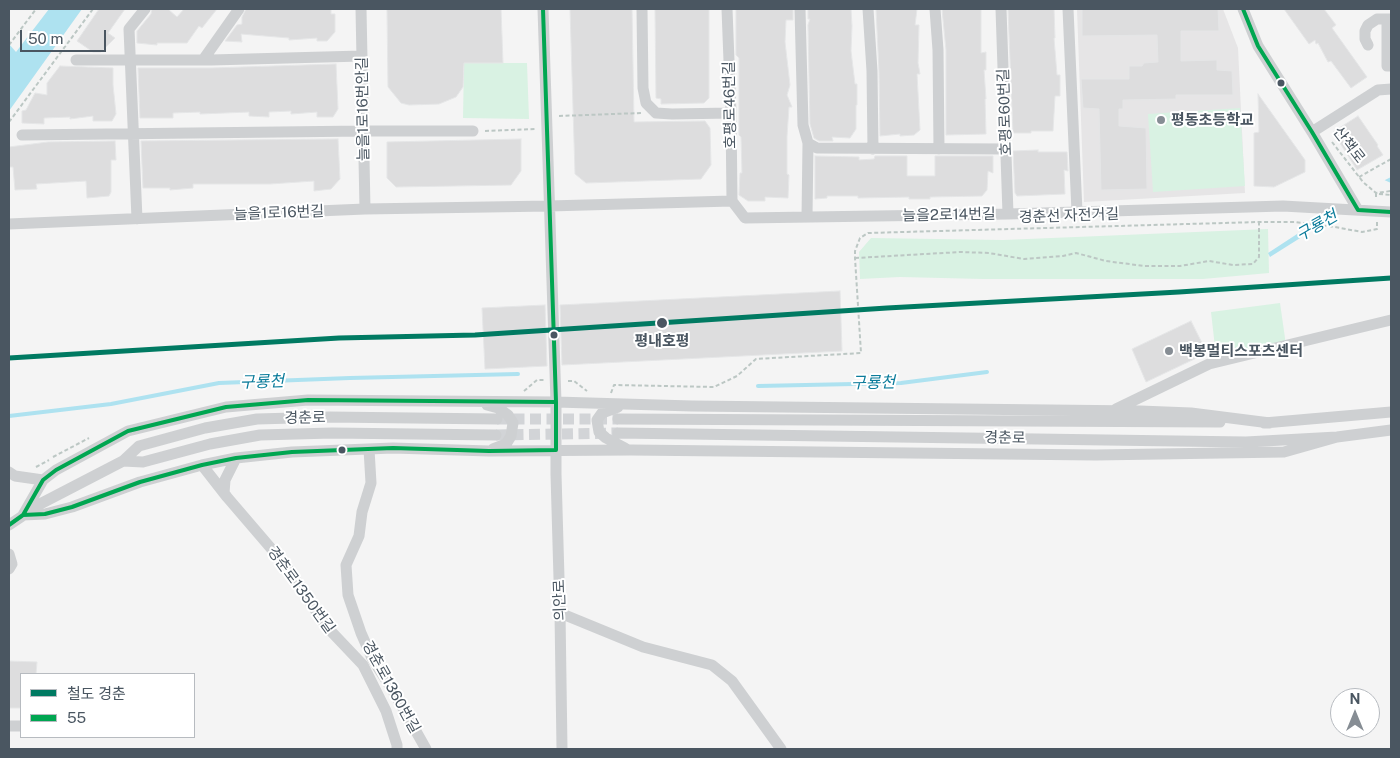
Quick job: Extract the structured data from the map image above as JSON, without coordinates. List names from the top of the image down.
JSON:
{
  "streets": {
    "street": [
      "호평로46번길",
      "늘을1로16번안길",
      "호평로60번길",
      "늘을1로16번길",
      "늘을2로14번길",
      "경춘로",
      "경춘로1350번길",
      "의안로",
      "경춘로1360번길"
    ],
    "path": ["산책로", "경춘선 자전거길"]
  },
  "crossings": [
    ["호평로46번길", "늘을2로14번길"],
    ["늘을1로16번안길", "늘을1로16번길"],
    ["호평로60번길", "늘을2로14번길"],
    ["산책로", "경춘선 자전거길"],
    ["늘을1로16번길", "의안로"],
    ["늘을2로14번길", "경춘선 자전거길"],
    ["경춘로1350번길", "경춘로1360번길"]
  ],
  "water": ["구룡천"],
  "places": ["평동초등학교", "평내호평", "백봉멀티스포츠센터"],
  "lines": ["transit line 55", "rail line 경춘"],
  "legend": ["철도 경춘", "55"],
  "scale_bar": "50 m",
  "north": "top"
}
